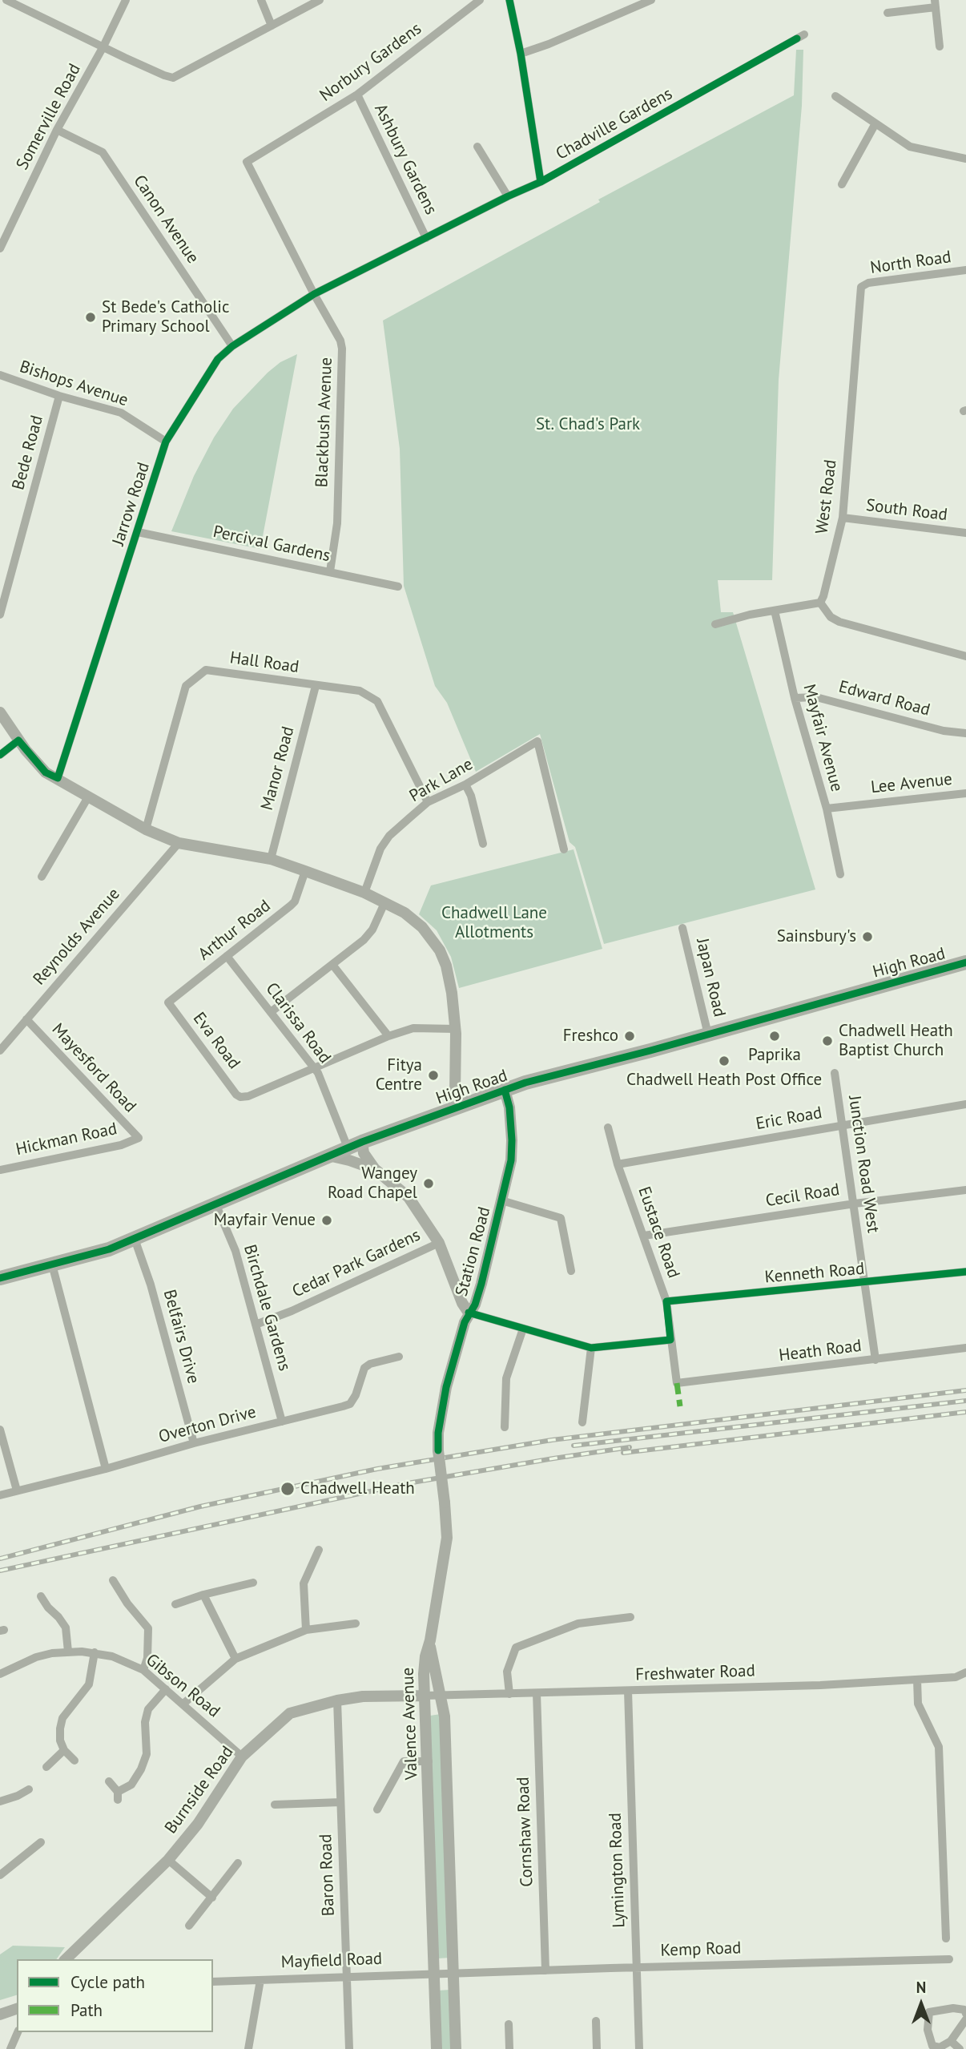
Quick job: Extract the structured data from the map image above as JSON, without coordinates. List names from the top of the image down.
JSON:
{
  "streets": {
    "main road": ["High Road"],
    "street": [
      "Norbury Gardens",
      "Somerville Road",
      "Chadville Gardens",
      "Ashbury Gardens",
      "Canon Avenue",
      "North Road",
      "Bishops Avenue",
      "Blackbush Avenue",
      "Bede Road",
      "West Road",
      "Jarrow Road",
      "South Road",
      "Percival Gardens",
      "Hall Road",
      "Edward Road",
      "Mayfair Avenue",
      "Manor Road",
      "Park Lane",
      "Lee Avenue",
      "Arthur Road",
      "Reynolds Avenue",
      "Japan Road",
      "Clarissa Road",
      "Eva Road",
      "Mayesford Road",
      "Eric Road",
      "Hickman Road",
      "Junction Road West",
      "Cecil Road",
      "Eustace Road",
      "Station Road",
      "Cedar Park Gardens",
      "Kenneth Road",
      "Birchdale Gardens",
      "Belfairs Drive",
      "Heath Road",
      "Overton Drive",
      "Freshwater Road",
      "Gibson Road",
      "Valence Avenue",
      "Burnside Road",
      "Cornshaw Road",
      "Lymington Road",
      "Baron Road",
      "Kemp Road",
      "Mayfield Road"
    ]
  },
  "crossings": [
    ["Norbury Gardens", "Ashbury Gardens"],
    ["Norbury Gardens", "Blackbush Avenue"],
    ["Somerville Road", "Canon Avenue"],
    ["Chadville Gardens", "Ashbury Gardens"],
    ["Chadville Gardens", "Blackbush Avenue"],
    ["Chadville Gardens", "Jarrow Road"],
    ["Canon Avenue", "Jarrow Road"],
    ["North Road", "West Road"],
    ["Bishops Avenue", "Bede Road"],
    ["Bishops Avenue", "Jarrow Road"],
    ["Blackbush Avenue", "Jarrow Road"],
    ["Blackbush Avenue", "Percival Gardens"],
    ["West Road", "South Road"],
    ["Jarrow Road", "Percival Gardens"],
    ["Hall Road", "Manor Road"],
    ["Hall Road", "Park Lane"],
    ["Edward Road", "Mayfair Avenue"],
    ["Mayfair Avenue", "Lee Avenue"],
    ["Arthur Road", "Clarissa Road"],
    ["Arthur Road", "Eva Road"],
    ["Reynolds Avenue", "Mayesford Road"],
    ["High Road", "Japan Road"],
    ["High Road", "Clarissa Road"],
    ["High Road", "Station Road"],
    ["High Road", "Birchdale Gardens"],
    ["High Road", "Belfairs Drive"],
    ["Clarissa Road", "Eva Road"],
    ["Mayesford Road", "Hickman Road"],
    ["Eric Road", "Junction Road West"],
    ["Eric Road", "Eustace Road"],
    ["Junction Road West", "Cecil Road"],
    ["Junction Road West", "Kenneth Road"],
    ["Junction Road West", "Heath Road"],
    ["Cecil Road", "Eustace Road"],
    ["Eustace Road", "Kenneth Road"],
    ["Eustace Road", "Heath Road"],
    ["Station Road", "Valence Avenue"],
    ["Cedar Park Gardens", "Birchdale Gardens"],
    ["Birchdale Gardens", "Overton Drive"],
    ["Belfairs Drive", "Overton Drive"],
    ["Freshwater Road", "Valence Avenue"],
    ["Freshwater Road", "Burnside Road"],
    ["Freshwater Road", "Cornshaw Road"],
    ["Freshwater Road", "Lymington Road"],
    ["Gibson Road", "Burnside Road"],
    ["Valence Avenue", "Burnside Road"],
    ["Valence Avenue", "Kemp Road"],
    ["Valence Avenue", "Mayfield Road"],
    ["Burnside Road", "Baron Road"],
    ["Cornshaw Road", "Kemp Road"],
    ["Lymington Road", "Kemp Road"],
    ["Baron Road", "Mayfield Road"],
    ["Kemp Road", "Mayfield Road"]
  ],
  "parks": ["St. Chad's Park", "Chadwell Lane Allotments"],
  "places": [
    "St Bede's Catholic Primary School",
    "Sainsbury's",
    "Freshco",
    "Paprika",
    "Chadwell Heath Baptist Church",
    "Chadwell Heath Post Office",
    "Fitya Centre",
    "Wangey Road Chapel",
    "Mayfair Venue",
    "Chadwell Heath"
  ],
  "legend": ["Cycle path", "Path"],
  "north": "top"
}
